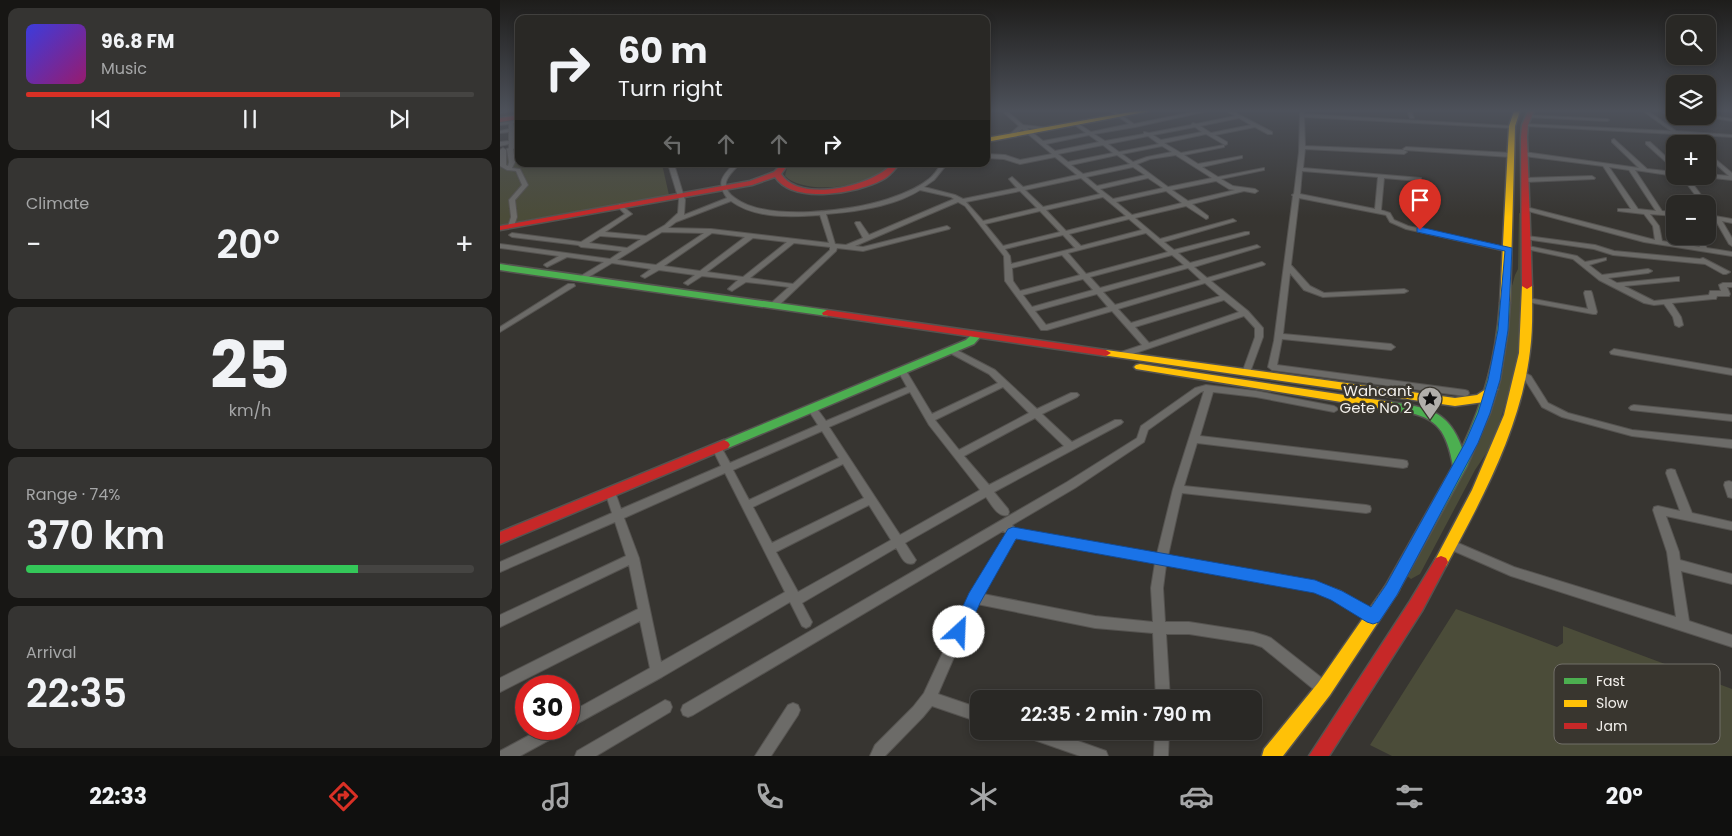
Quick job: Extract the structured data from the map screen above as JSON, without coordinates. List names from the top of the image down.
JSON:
{
  "places": {
    "place": ["Wahcant Gete No 2"]
  },
  "legend": ["Fast", "Slow", "Jam"],
  "page": {
    "map_buttons": ["+", "−"],
    "turn": ["60 m", "Turn right"],
    "song": ["96.8 FM", "Music"],
    "tile": [
      "Climate",
      ["25", "km/h"],
      ["Range · 74%", "370 km"],
      ["Arrival", "22:35"]
    ],
    "heat": ["−", "20°", "+"],
    "limit": "30",
    "trip": "22:35 · 2 min · 790 m",
    "tabs": ["22:33", "20°"]
  }
}
